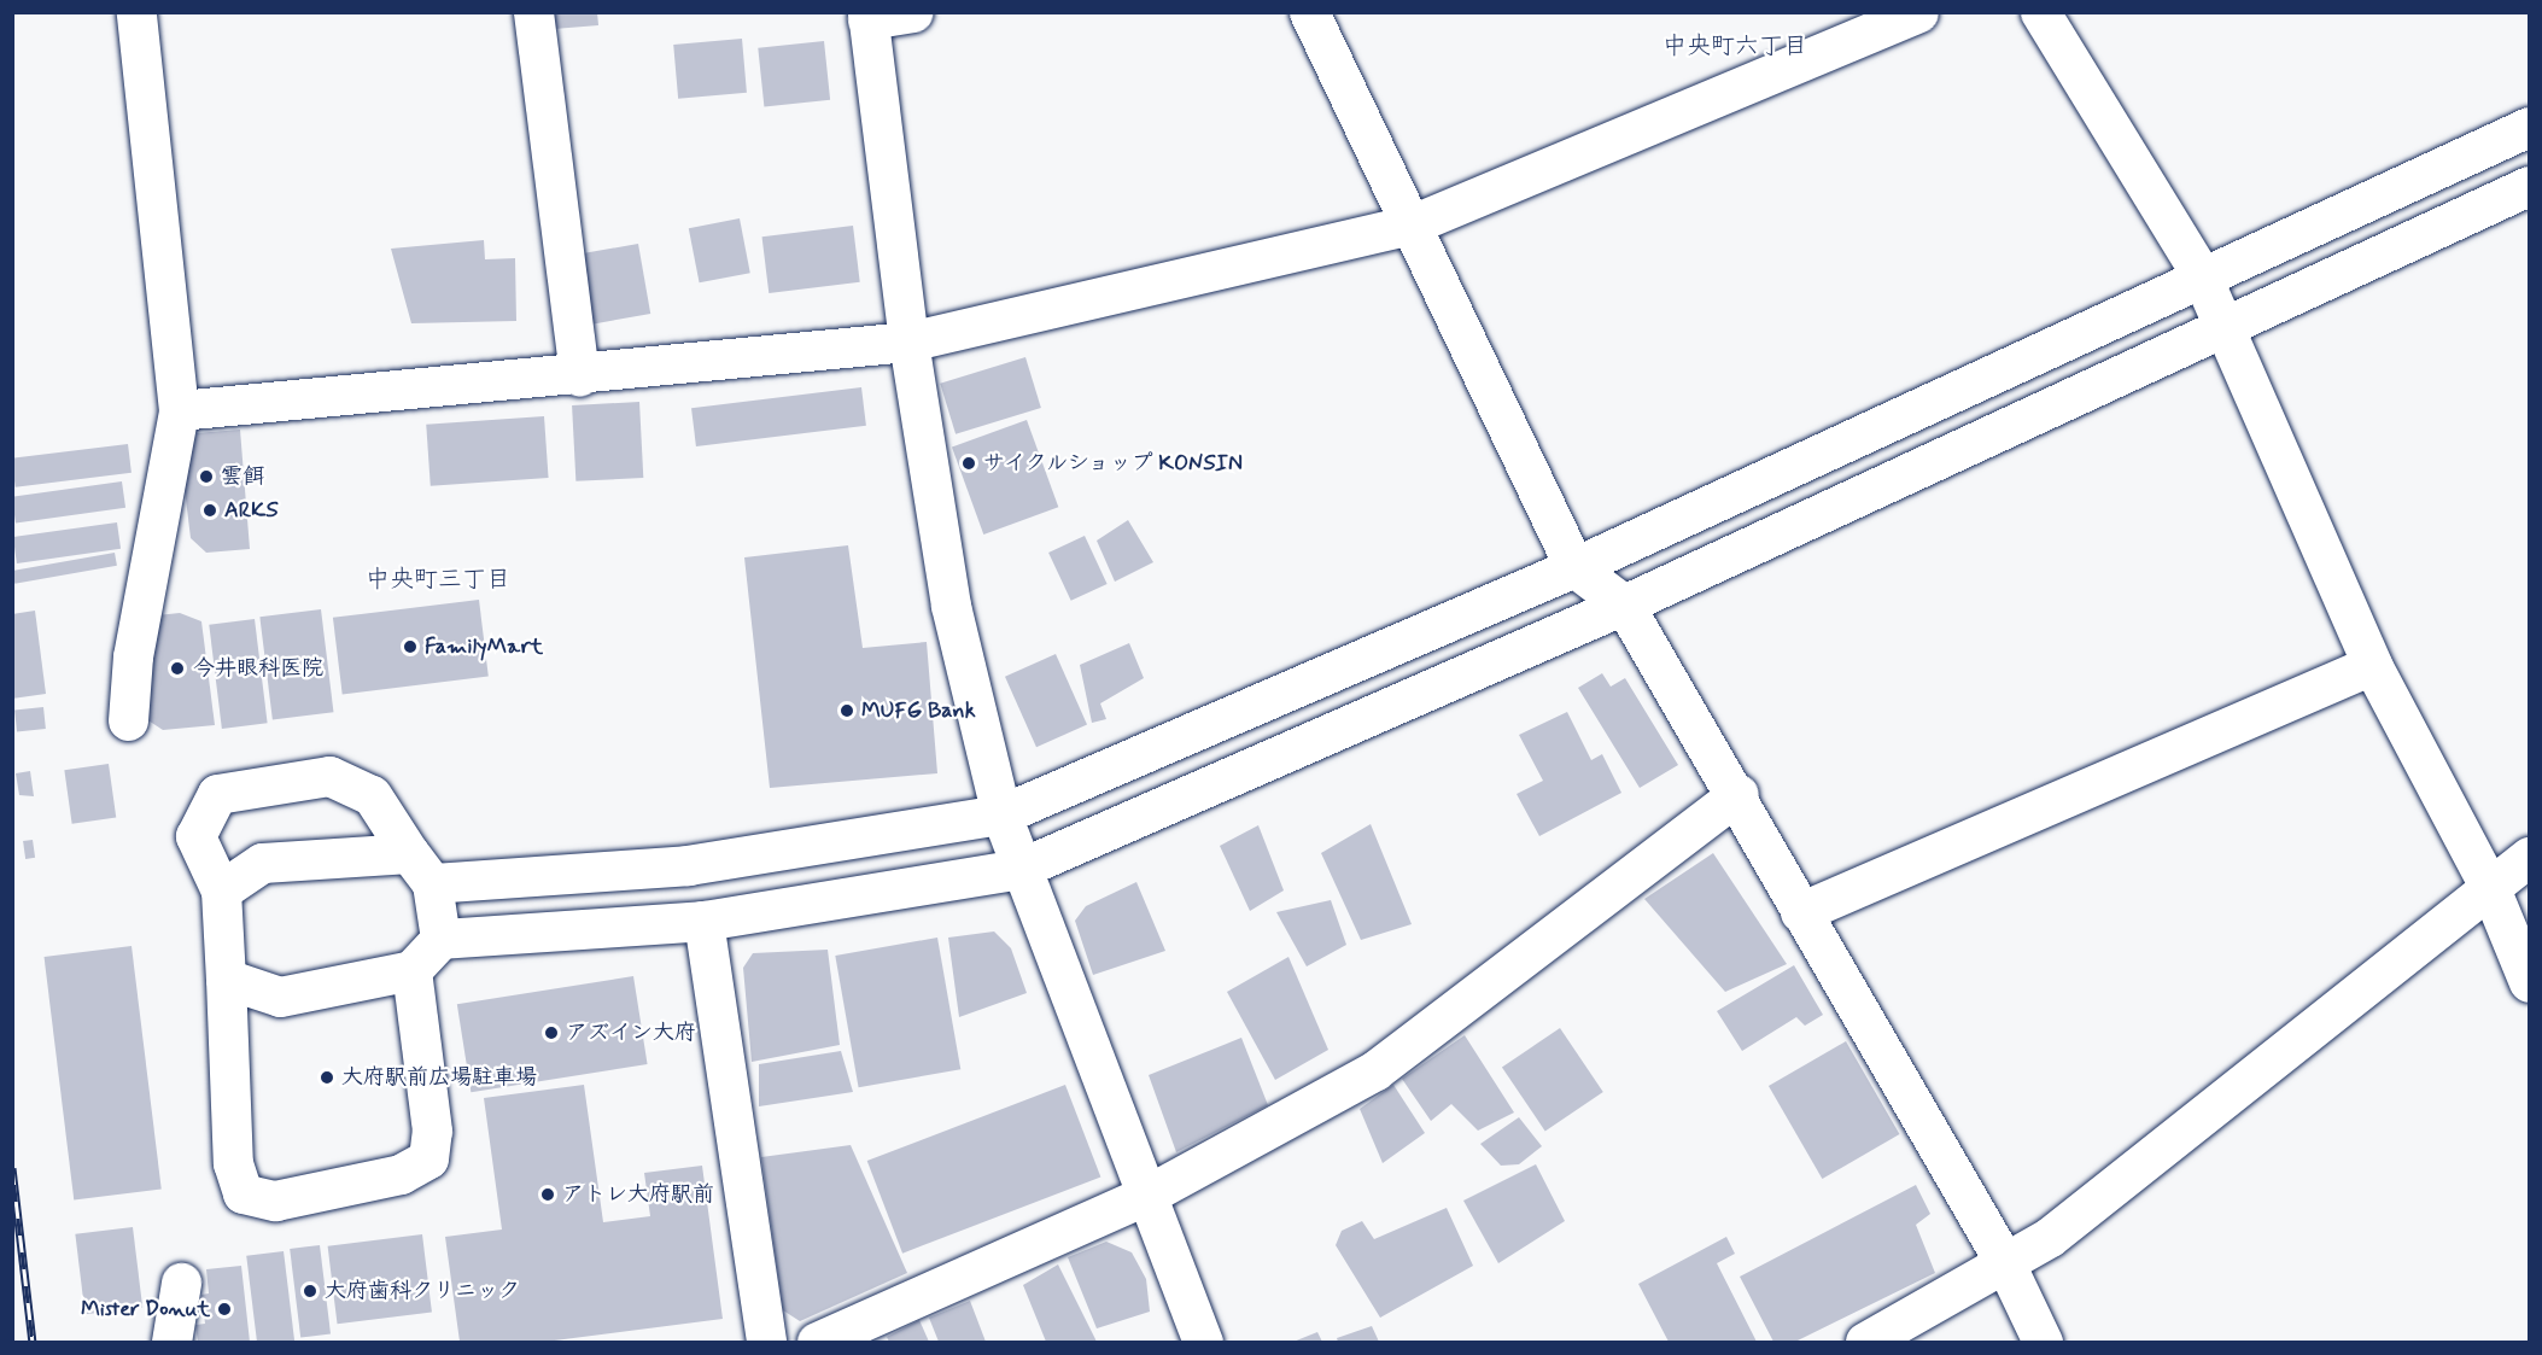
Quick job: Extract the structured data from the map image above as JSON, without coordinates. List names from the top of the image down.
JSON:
{
  "districts": ["中央町六丁目", "中央町三丁目"],
  "places": [
    "サイクルショップ KONSIN",
    "雲餌",
    "ARKS",
    "FamilyMart",
    "今井眼科医院",
    "MUFG Bank",
    "アズイン大府",
    "大府駅前広場駐車場",
    "アトレ大府駅前",
    "大府歯科クリニック",
    "Mister Donut"
  ]
}
